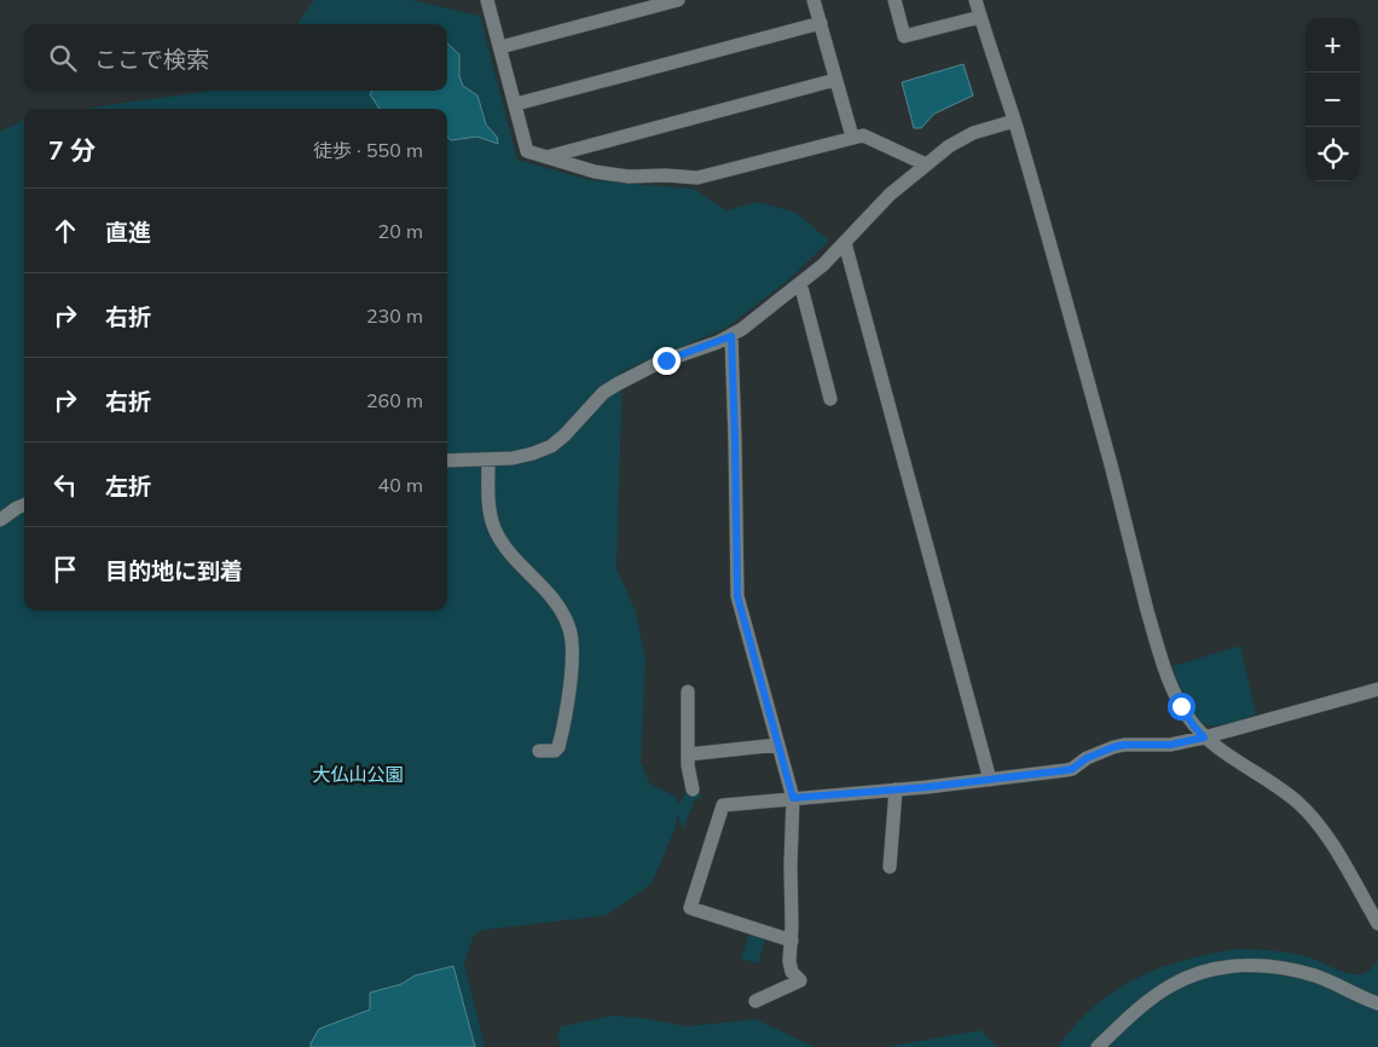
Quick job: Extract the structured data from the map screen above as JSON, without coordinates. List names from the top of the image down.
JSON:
{
  "parks": ["大仏山公園"],
  "page": {
    "map_buttons": ["+", "−"],
    "search": "ここで検索",
    "heading": ["7 分", "徒歩 · 550 m"],
    "list": [
      ["直進", "20 m"],
      ["右折", "230 m"],
      ["右折", "260 m"],
      ["左折", "40 m"],
      "目的地に到着"
    ]
  }
}
